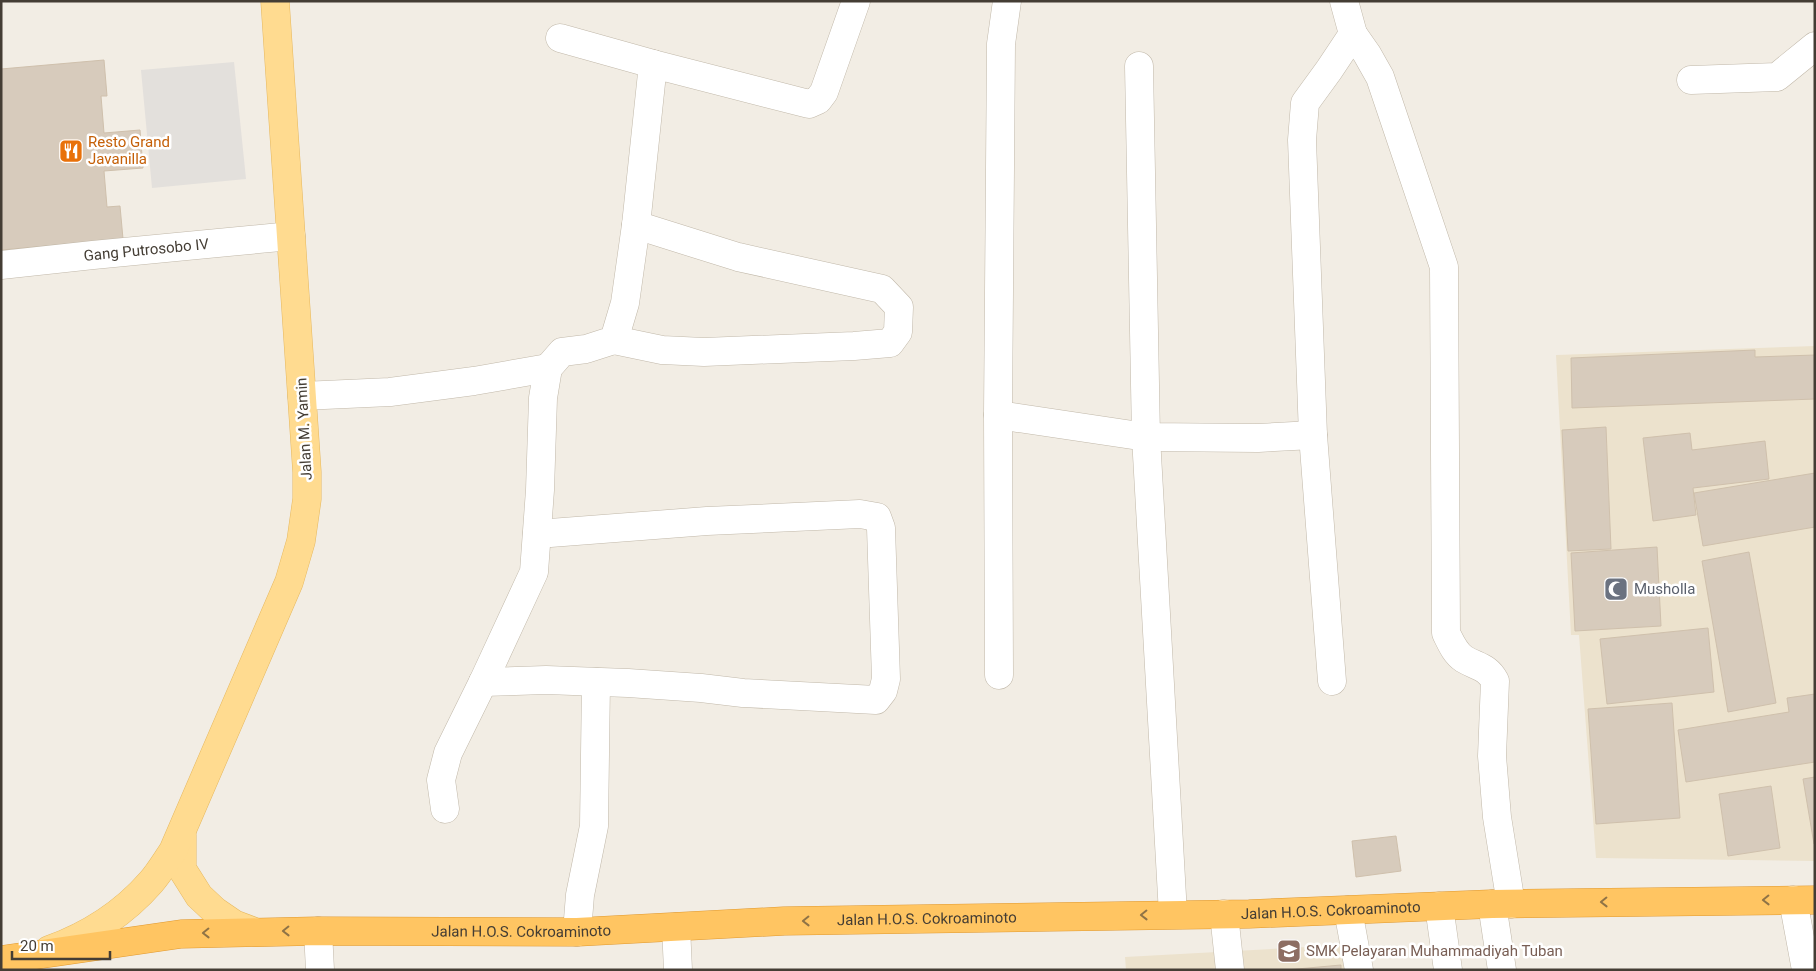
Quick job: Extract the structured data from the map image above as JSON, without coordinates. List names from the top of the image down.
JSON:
{
  "streets": {
    "highway": ["Jalan M. Yamin", "Jalan H.O.S. Cokroaminoto"],
    "street": ["Gang Putrosobo IV"]
  },
  "crossings": [
    ["Gang Putrosobo IV", "Jalan M. Yamin"],
    ["Jalan M. Yamin", "Jalan H.O.S. Cokroaminoto"]
  ],
  "one_way": ["Jalan H.O.S. Cokroaminoto"],
  "places": {
    "restaurant": ["Resto Grand Javanilla"],
    "mosque": ["Musholla"],
    "school or university": ["SMK Pelayaran Muhammadiyah Tuban"]
  },
  "scale_bar": "20 m"
}
